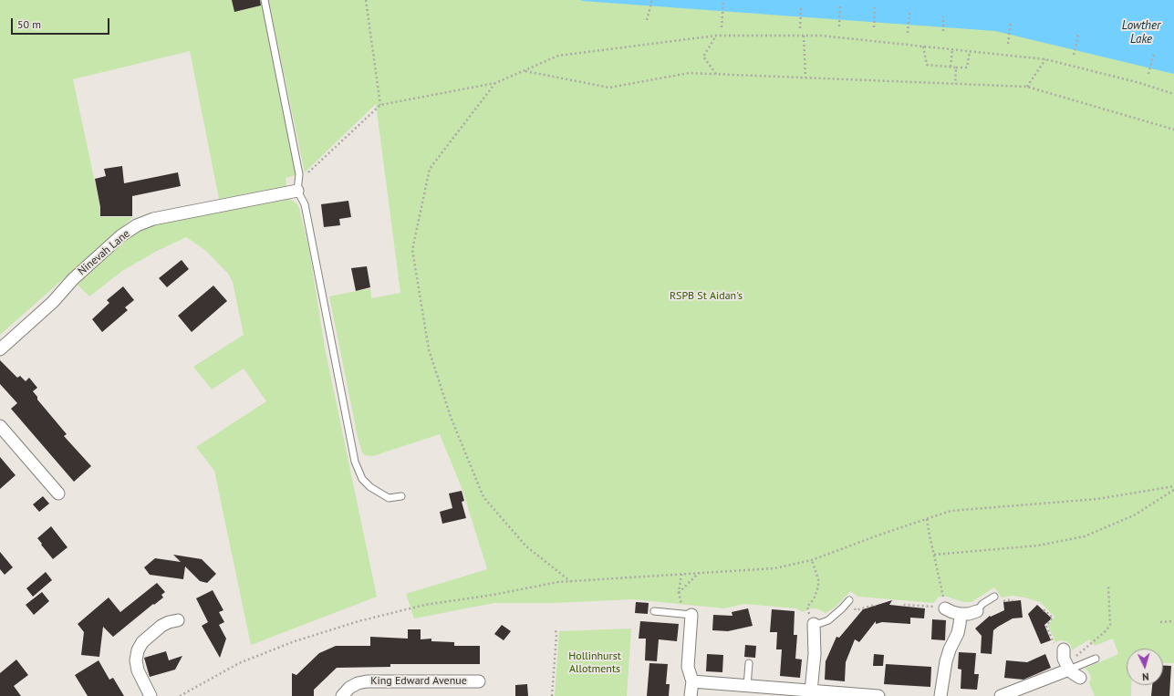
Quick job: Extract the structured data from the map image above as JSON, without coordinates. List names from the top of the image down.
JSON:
{
  "streets": {
    "street": ["Ninevah Lane", "King Edward Avenue"]
  },
  "water": ["Lowther Lake"],
  "parks": ["RSPB St Aidan's", "Hollinhurst Allotments"],
  "scale_bar": "50 m",
  "north": "bottom"
}
